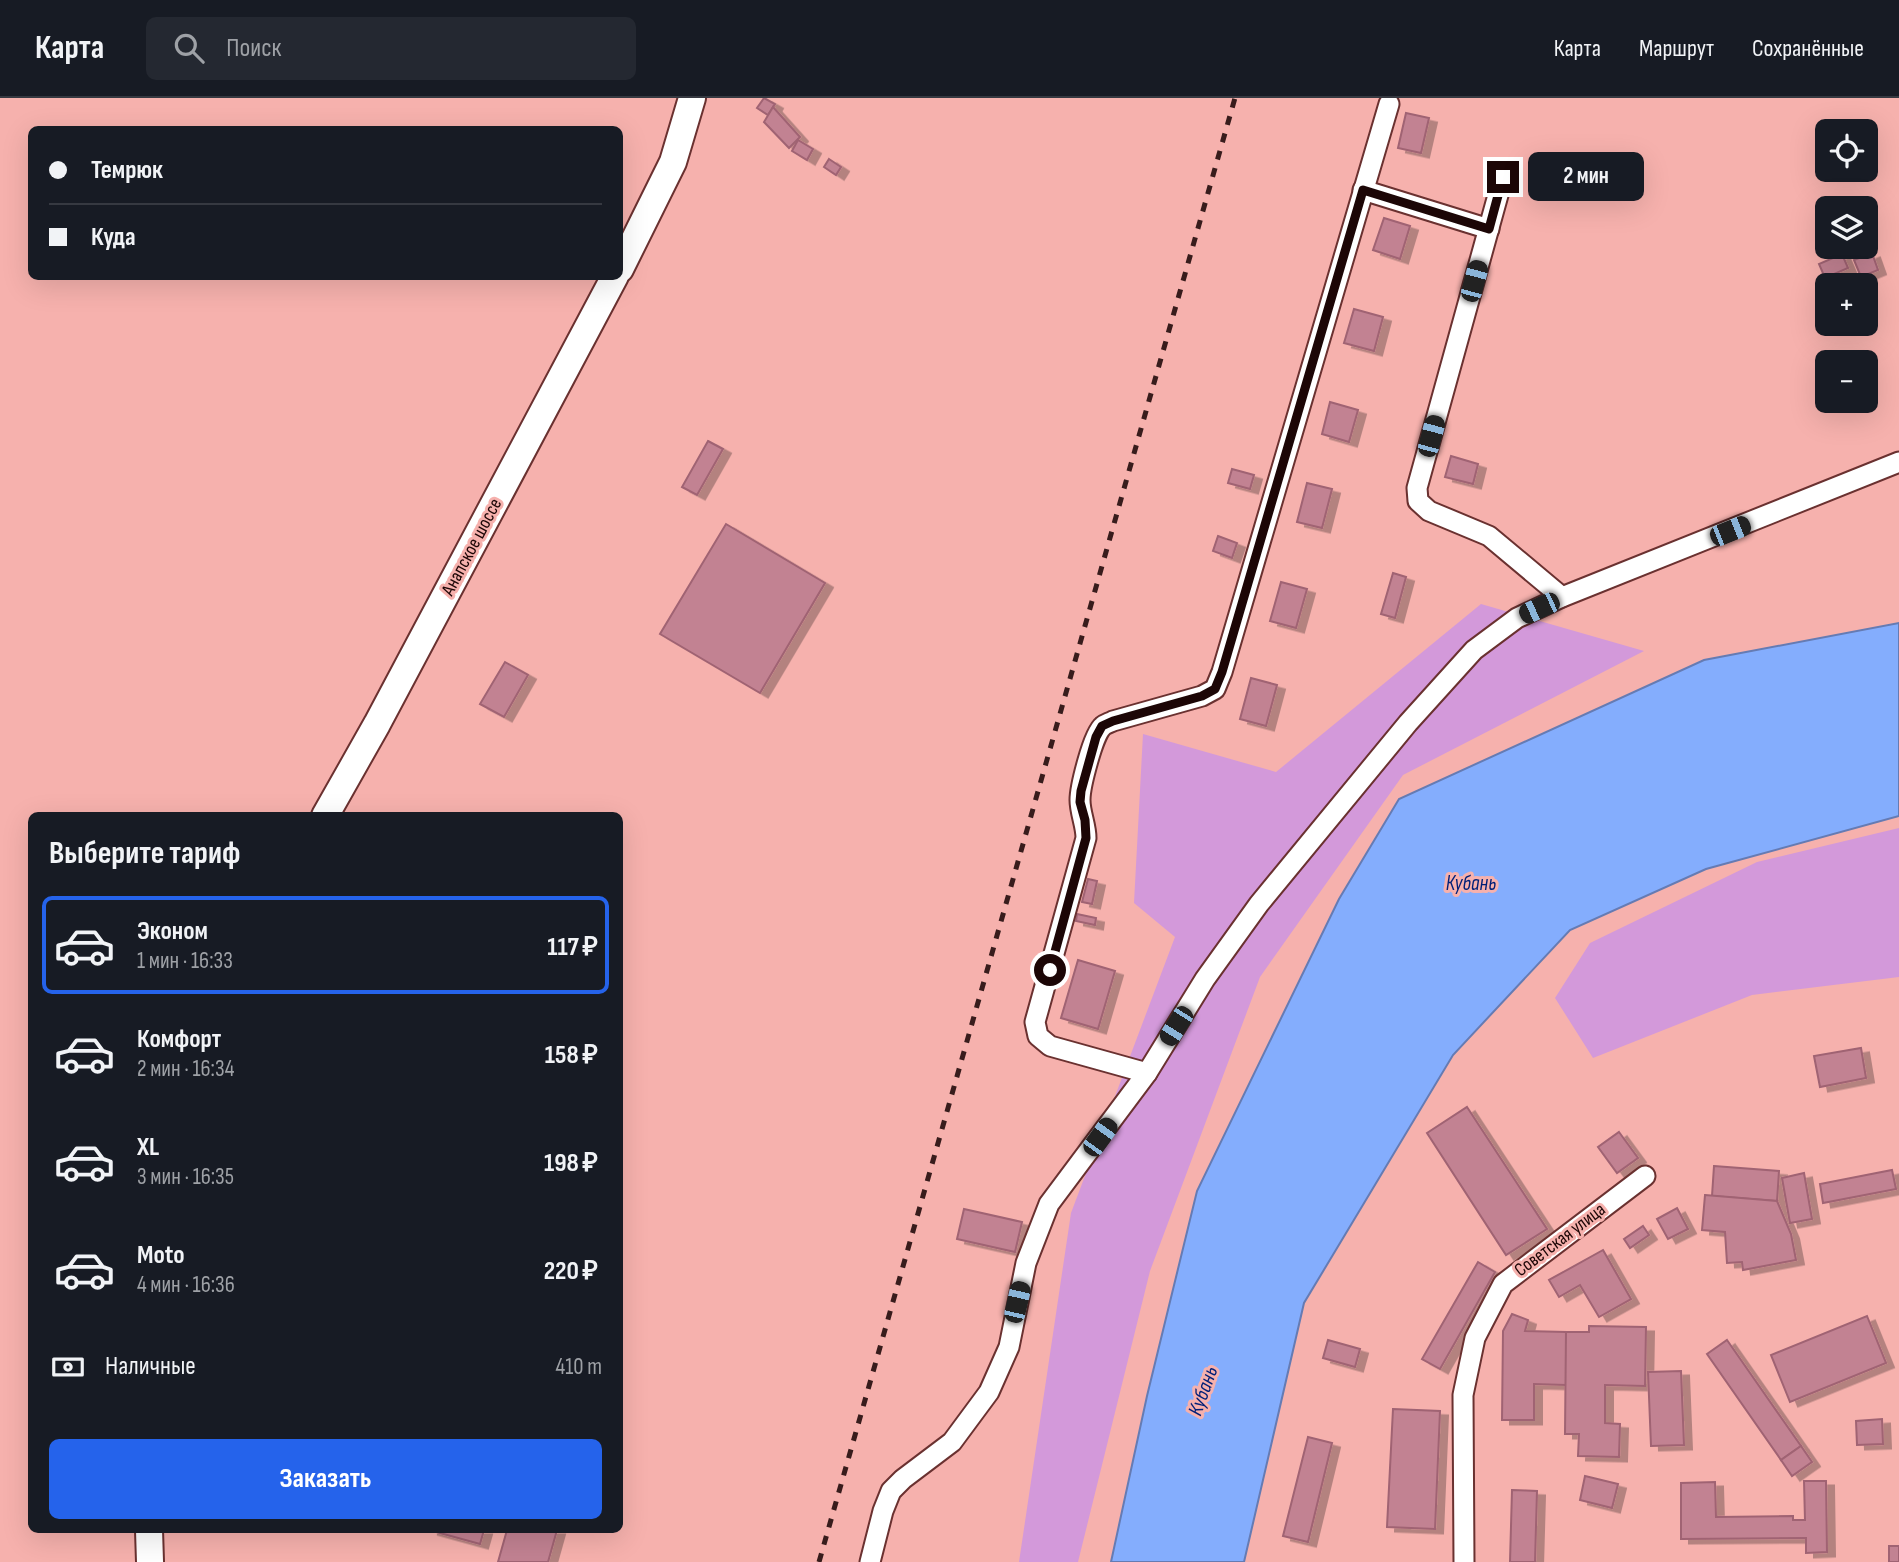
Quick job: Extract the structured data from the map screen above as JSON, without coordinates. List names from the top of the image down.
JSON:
{
  "streets": {
    "street": ["Анапское шоссе", "Советская улица"]
  },
  "water": ["Кубань"],
  "page": {
    "header": "Карта",
    "search": "Поиск",
    "nav": ["Карта", "Маршрут", "Сохранённые"],
    "map_buttons": ["+", "−"],
    "banner": ["Темрюк", "Куда"],
    "bubble": "2 мин",
    "heading": "Выберите тариф",
    "list": [
      {
        "name": "Эконом",
        "note": "1 мин · 16:33",
        "value": "117 ₽"
      },
      {
        "name": "Комфорт",
        "note": "2 мин · 16:34",
        "value": "158 ₽"
      },
      {
        "name": "XL",
        "note": "3 мин · 16:35",
        "value": "198 ₽"
      },
      {
        "name": "Moto",
        "note": "4 мин · 16:36",
        "value": "220 ₽"
      }
    ],
    "pay": ["Наличные", "410 m"],
    "buttons": "Заказать"
  }
}
